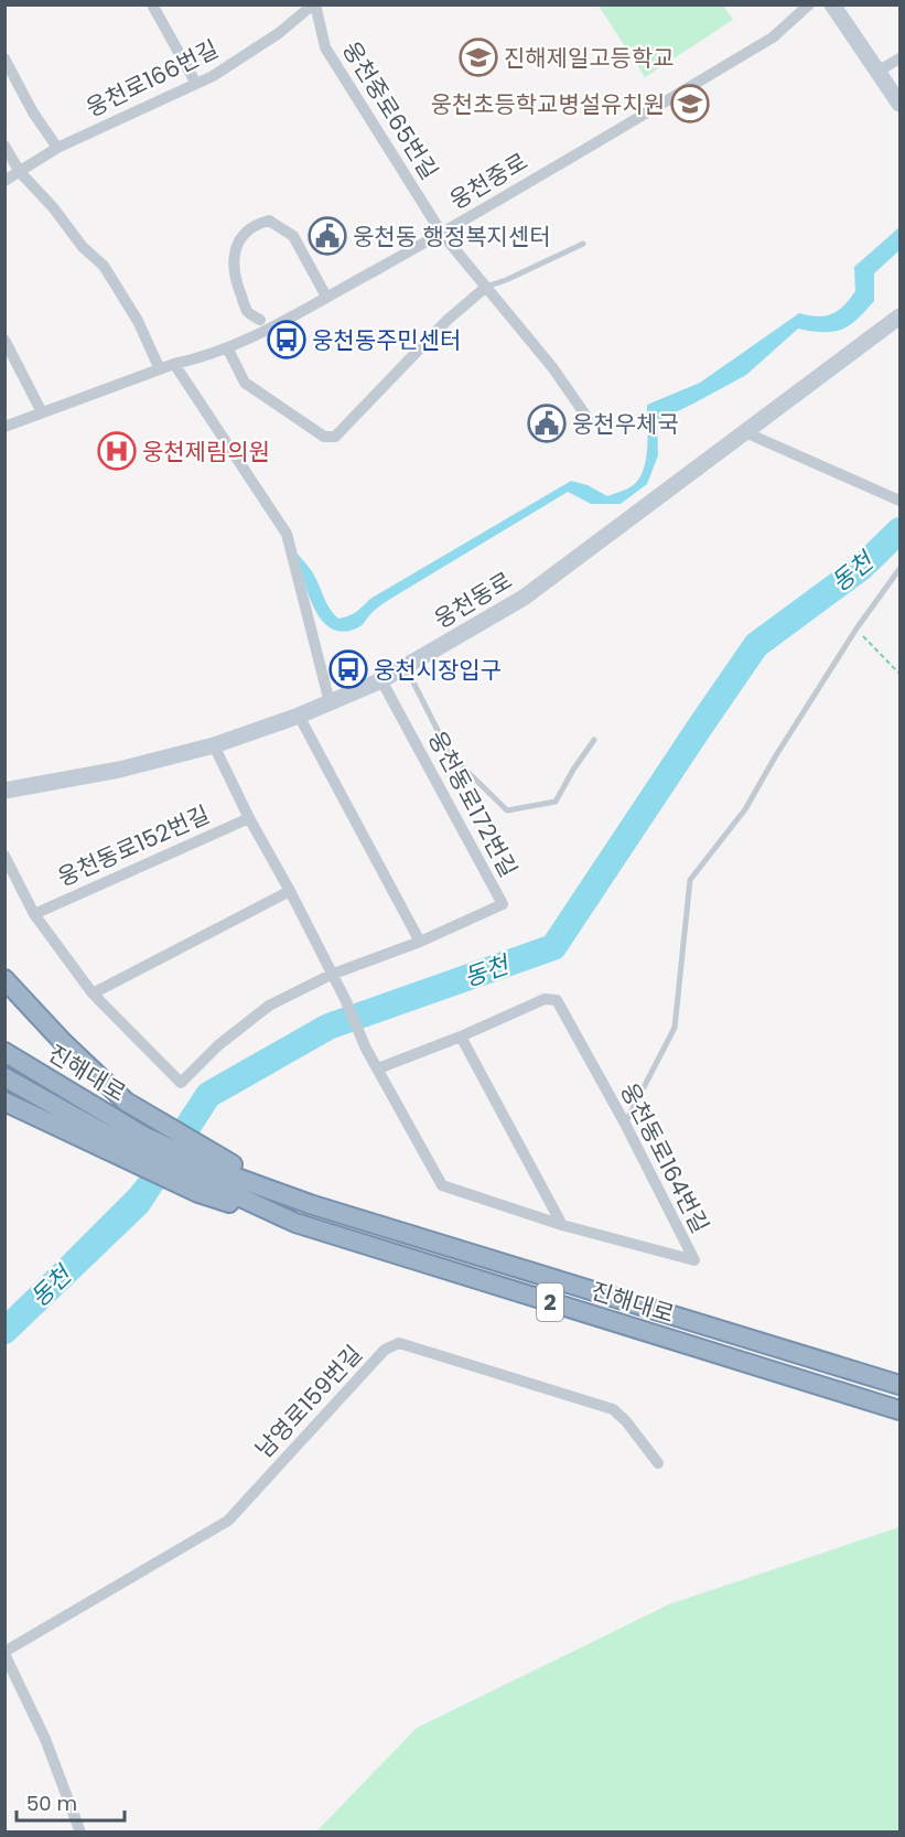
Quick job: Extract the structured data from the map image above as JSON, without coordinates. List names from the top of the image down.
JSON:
{
  "streets": {
    "highway": ["진해대로", "2"],
    "main road": ["웅천동로"],
    "street": [
      "웅천로166번길",
      "웅천중로65번길",
      "웅천중로",
      "웅천동로172번길",
      "웅천동로152번길",
      "웅천동로164번길",
      "남영로159번길"
    ]
  },
  "crossings": [
    ["웅천로166번길", "웅천중로65번길"],
    ["웅천중로65번길", "웅천중로"],
    ["웅천동로", "웅천동로172번길"],
    ["웅천동로172번길", "웅천동로164번길"]
  ],
  "water": ["동천"],
  "places": {
    "school or university": ["진해제일고등학교", "웅천초등학교병설유치원"],
    "public building": ["웅천동 행정복지센터", "웅천우체국"],
    "bus stop": ["웅천동주민센터", "웅천시장입구"],
    "hospital": ["웅천제림의원"]
  },
  "scale_bar": "50 m"
}
